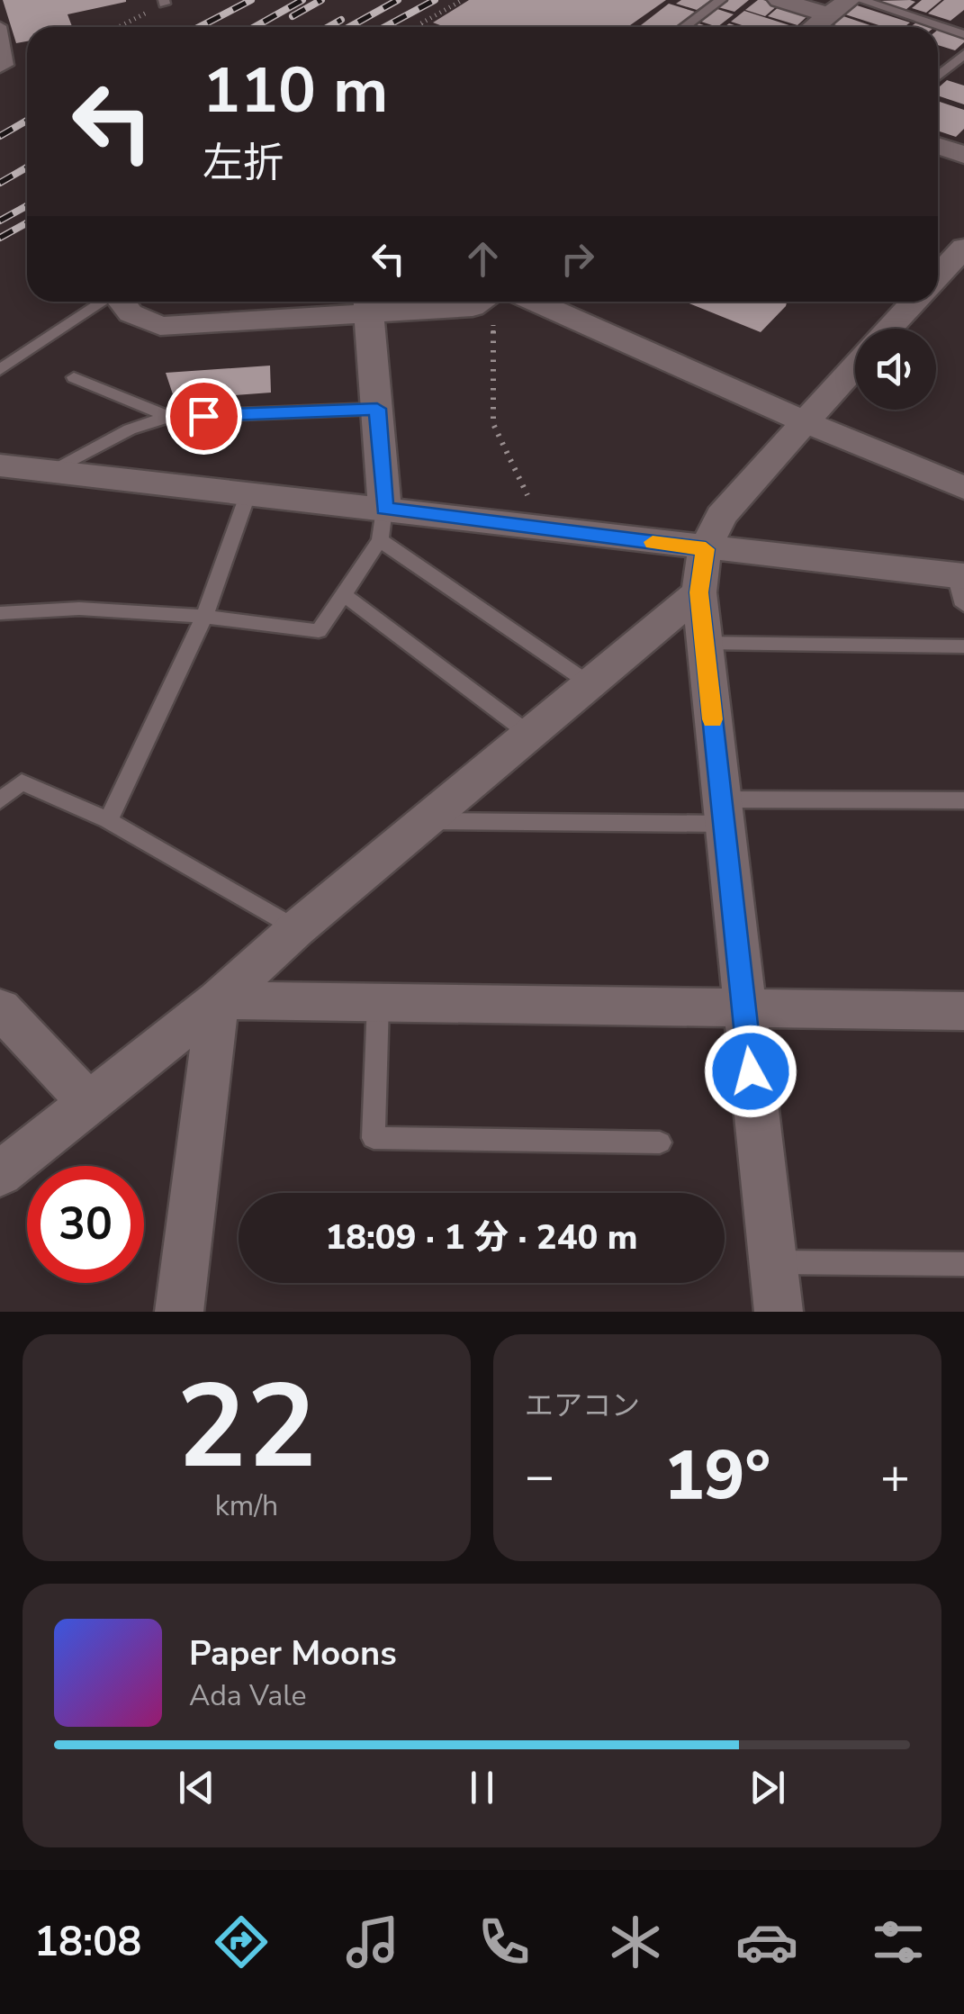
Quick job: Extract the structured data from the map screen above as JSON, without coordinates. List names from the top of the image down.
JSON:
{
  "page": {
    "turn": ["110 m", "左折"],
    "limit": "30",
    "trip": "18:09 · 1 分 · 240 m",
    "tile": [
      ["22", "km/h"],
      "エアコン"
    ],
    "heat": ["−", "19°", "+"],
    "song": ["Paper Moons", "Ada Vale"],
    "tabs": "18:08"
  }
}
